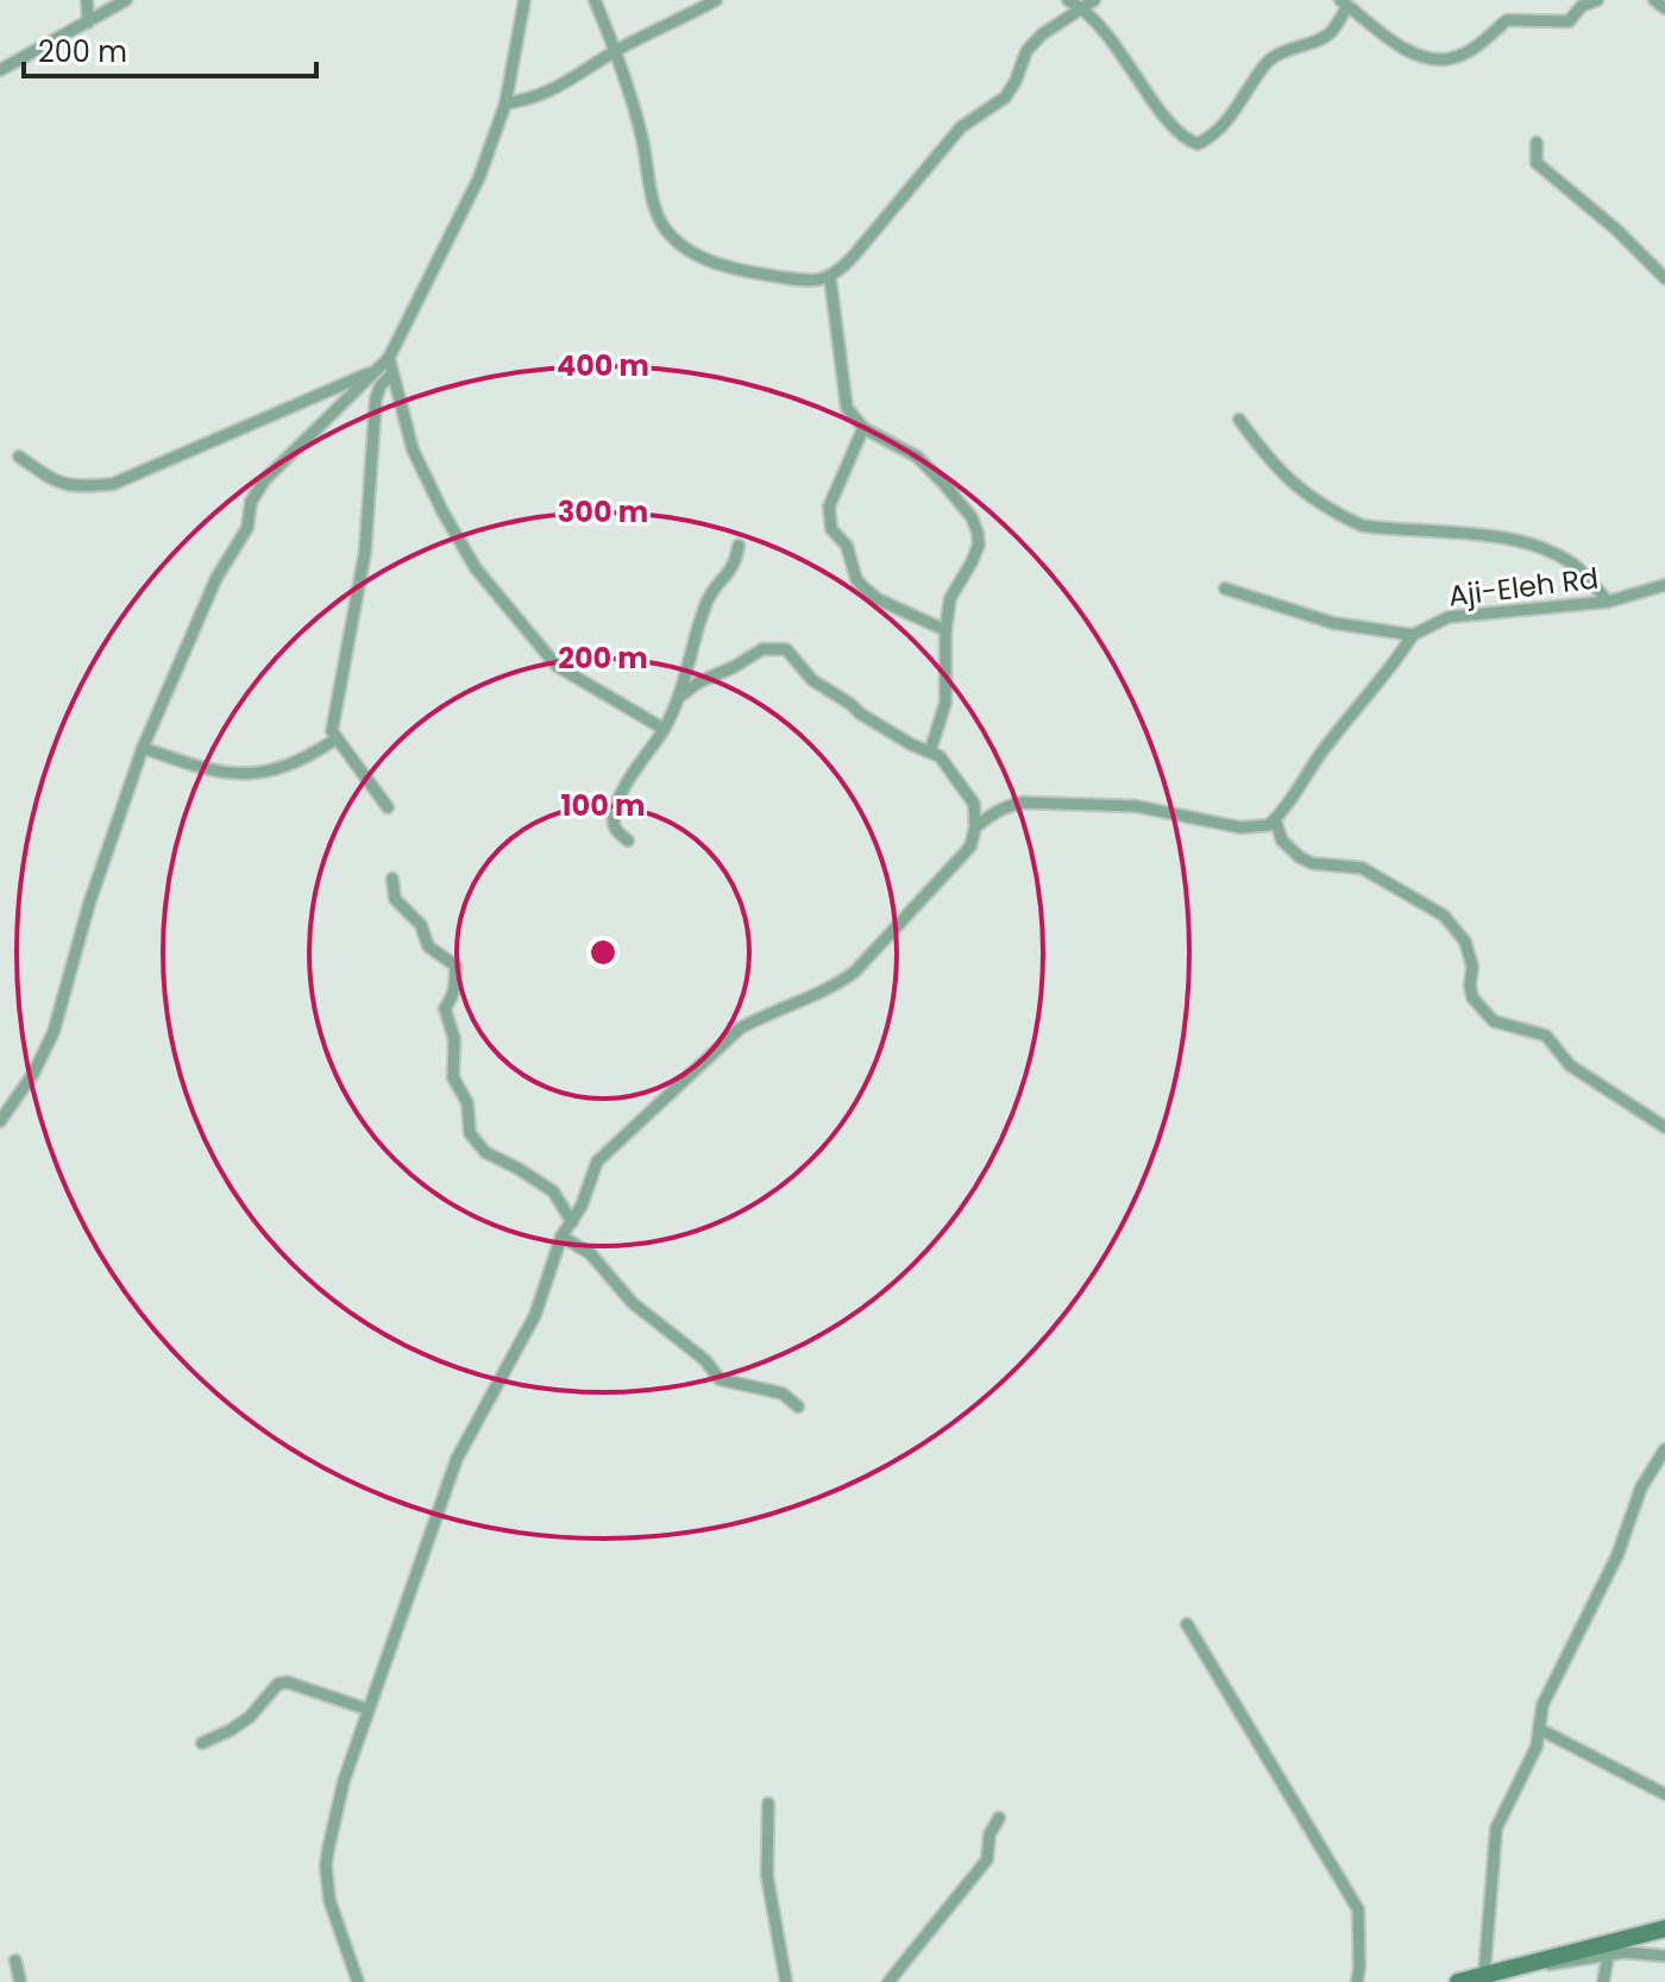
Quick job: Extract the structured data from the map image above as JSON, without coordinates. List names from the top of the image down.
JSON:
{
  "streets": {
    "street": ["Aji-Eleh Rd"]
  },
  "scale_bar": "200 m",
  "rings": [
    "400 m",
    "300 m",
    "200 m",
    "100 m"
  ]
}
